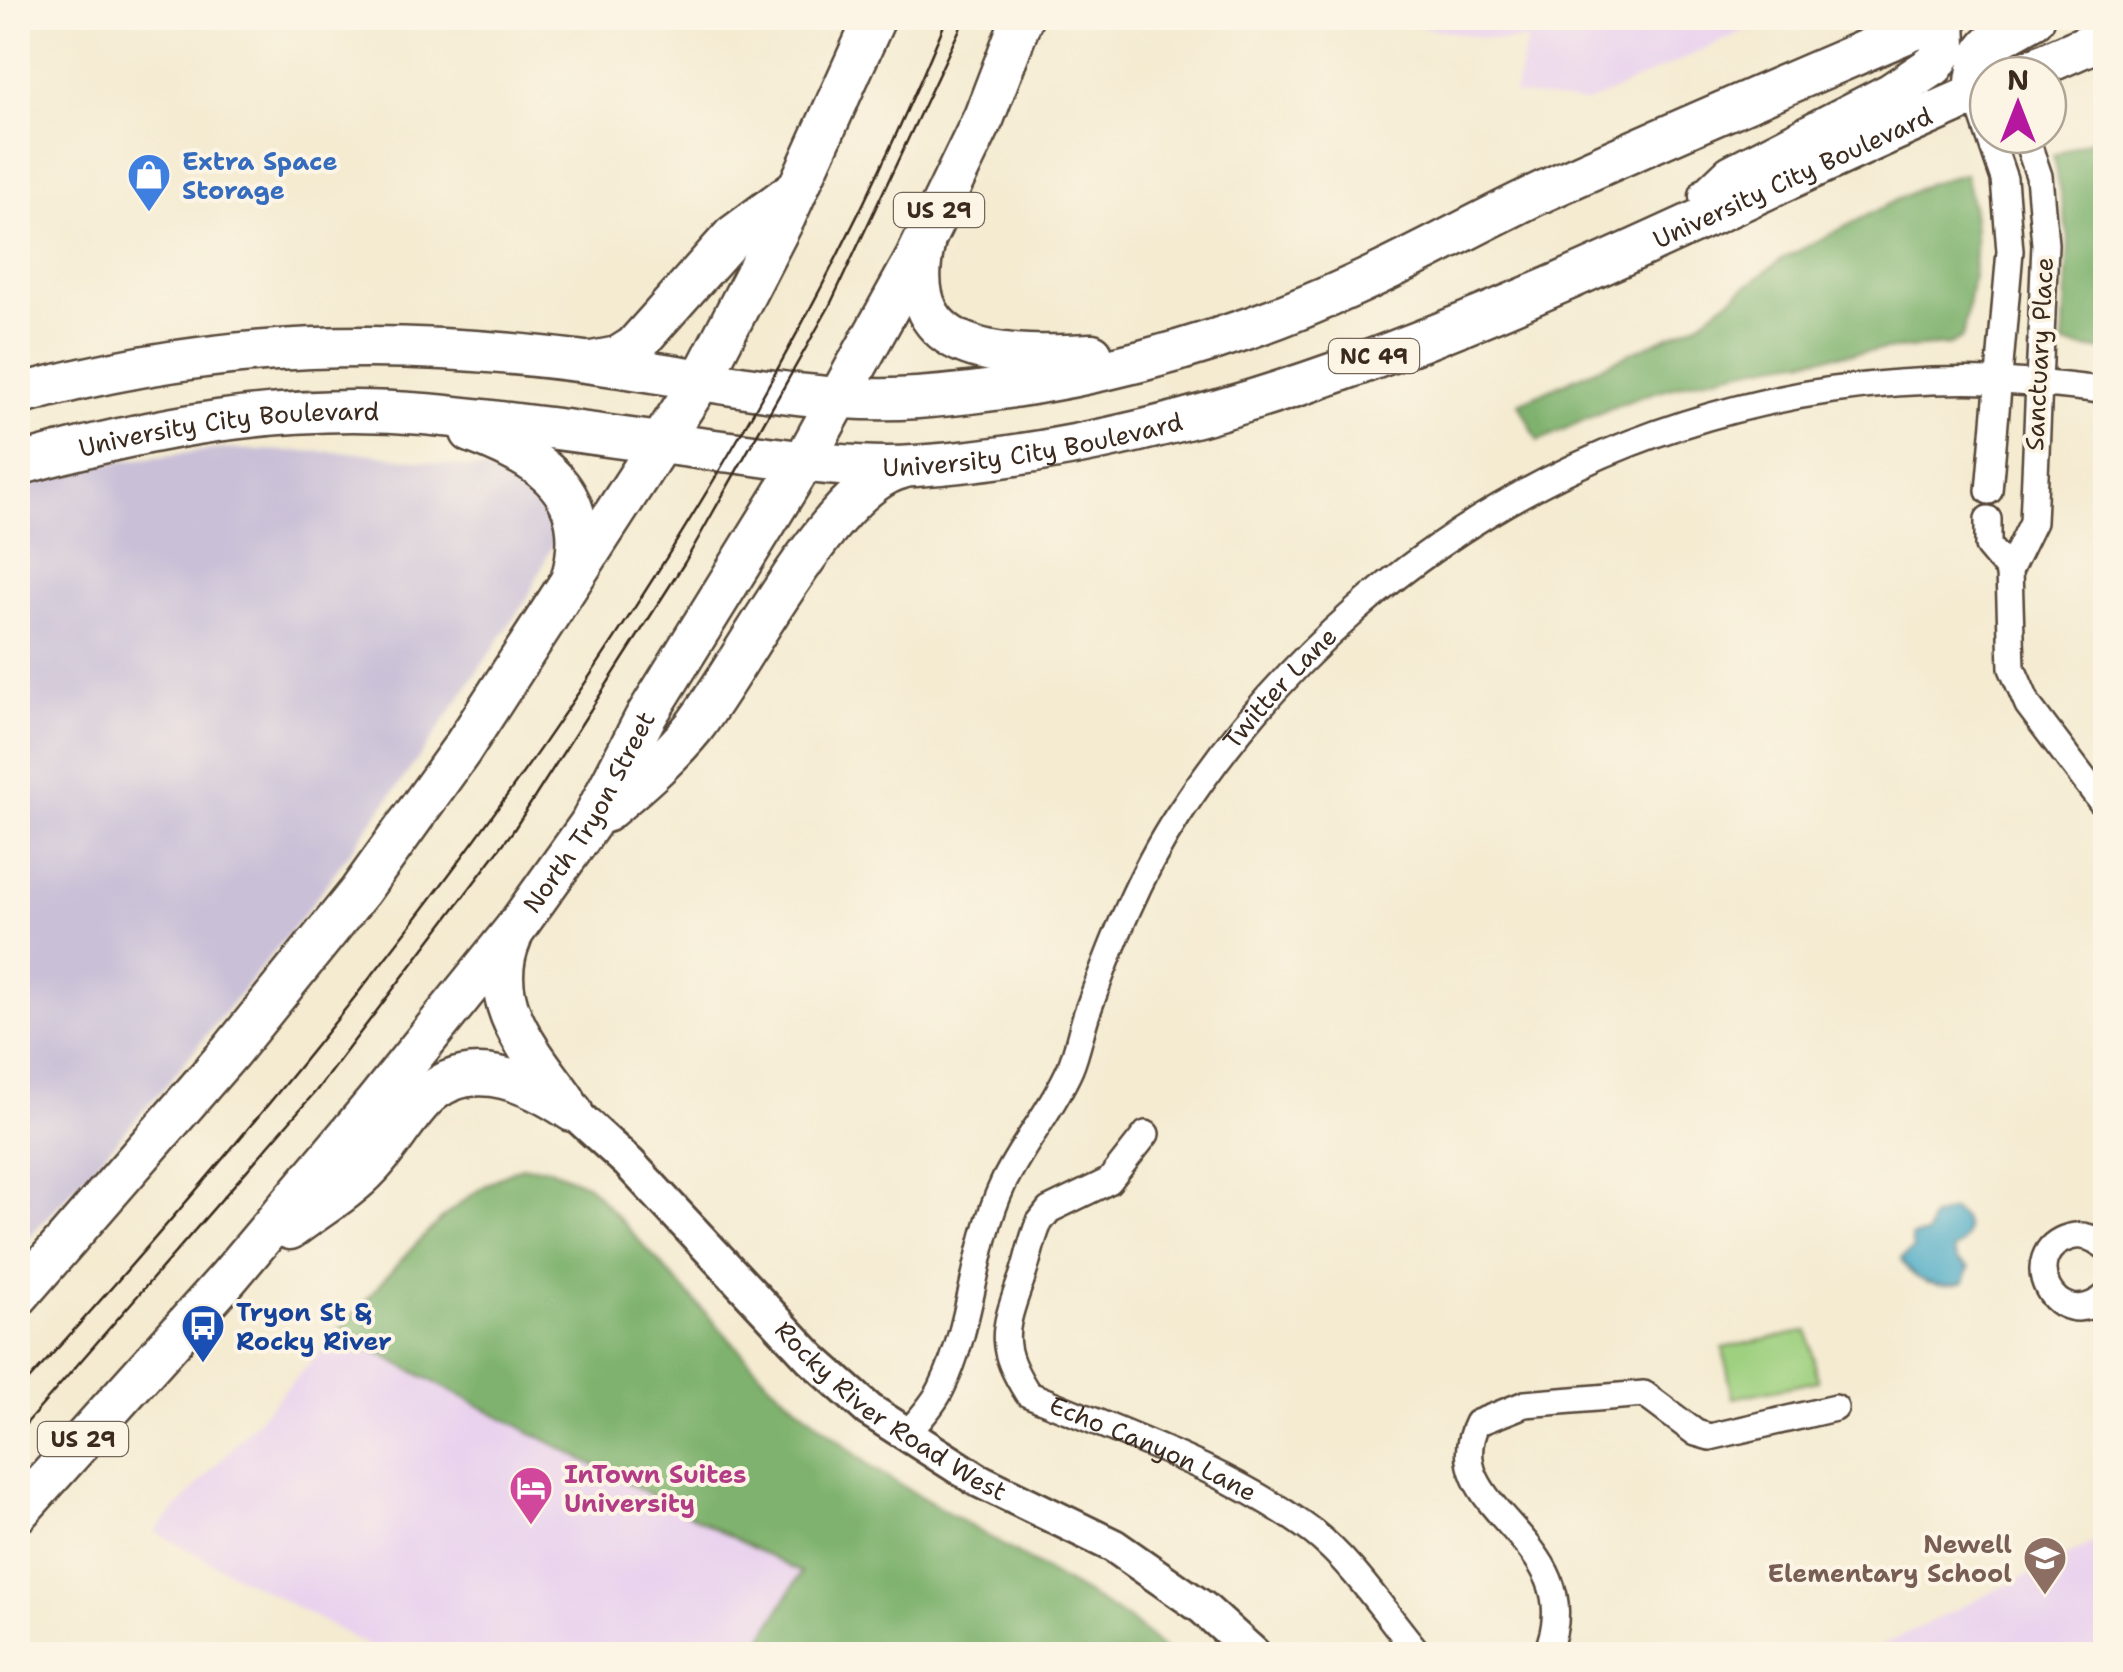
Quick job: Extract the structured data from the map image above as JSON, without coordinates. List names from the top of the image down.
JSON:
{
  "streets": {
    "main road": [
      "University City Boulevard",
      "US 29",
      "NC 49",
      "North Tryon Street"
    ],
    "street": [
      "Sanctuary Place",
      "Twitter Lane",
      "Rocky River Road West",
      "Echo Canyon Lane"
    ]
  },
  "crossings": [
    ["University City Boulevard", "NC 49"],
    ["University City Boulevard", "North Tryon Street"],
    ["Sanctuary Place", "Twitter Lane"],
    ["NC 49", "North Tryon Street"],
    ["Twitter Lane", "Rocky River Road West"]
  ],
  "places": {
    "shop": ["Extra Space Storage"],
    "bus stop": ["Tryon St & Rocky River"],
    "hotel": ["InTown Suites University"],
    "school or university": ["Newell Elementary School"]
  },
  "north": "top"
}
